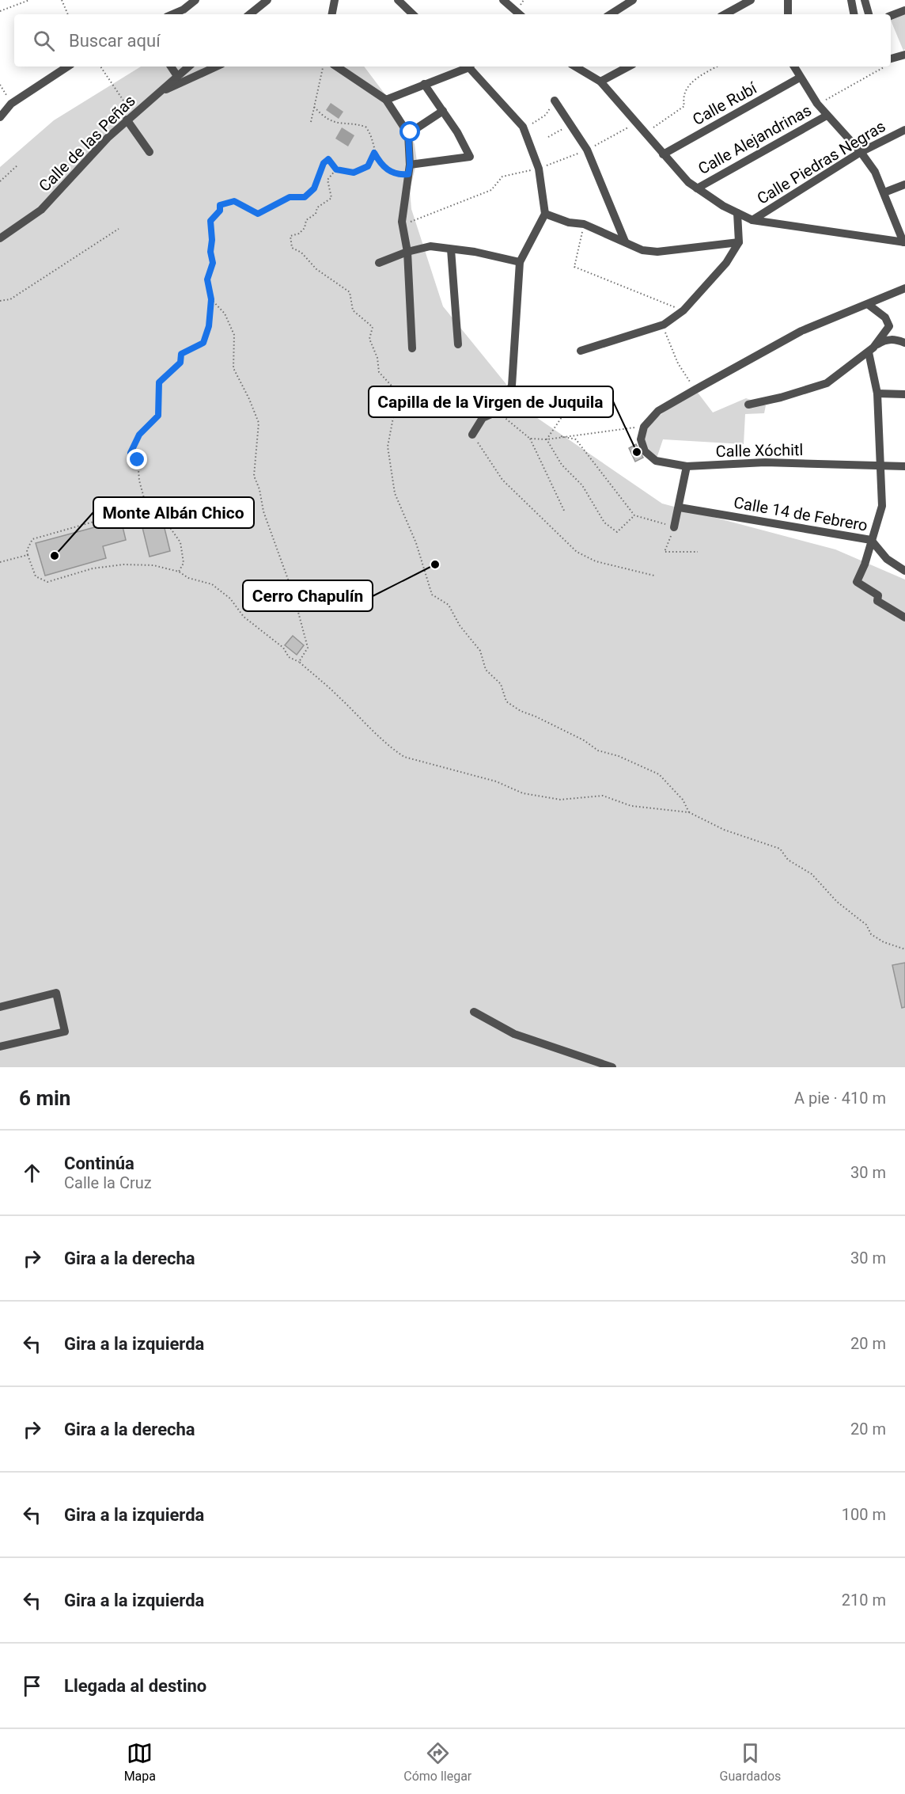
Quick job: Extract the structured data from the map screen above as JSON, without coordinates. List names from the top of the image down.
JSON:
{
  "streets": {
    "street": [
      "Calle Rubí",
      "Calle Alejandrinas",
      "Calle de las Peñas",
      "Calle Piedras Negras",
      "Calle Xóchitl",
      "Calle 14 de Febrero"
    ]
  },
  "places": ["Capilla de la Virgen de Juquila", "Monte Albán Chico", "Cerro Chapulín"],
  "page": {
    "search": "Buscar aquí",
    "heading": ["6 min", "A pie · 410 m"],
    "list": [
      ["Continúa", "Calle la Cruz", "30 m"],
      ["Gira a la derecha", "30 m"],
      ["Gira a la izquierda", "20 m"],
      ["Gira a la derecha", "20 m"],
      ["Gira a la izquierda", "100 m"],
      ["Gira a la izquierda", "210 m"],
      "Llegada al destino"
    ],
    "nav": ["Mapa", "Cómo llegar", "Guardados"]
  }
}
